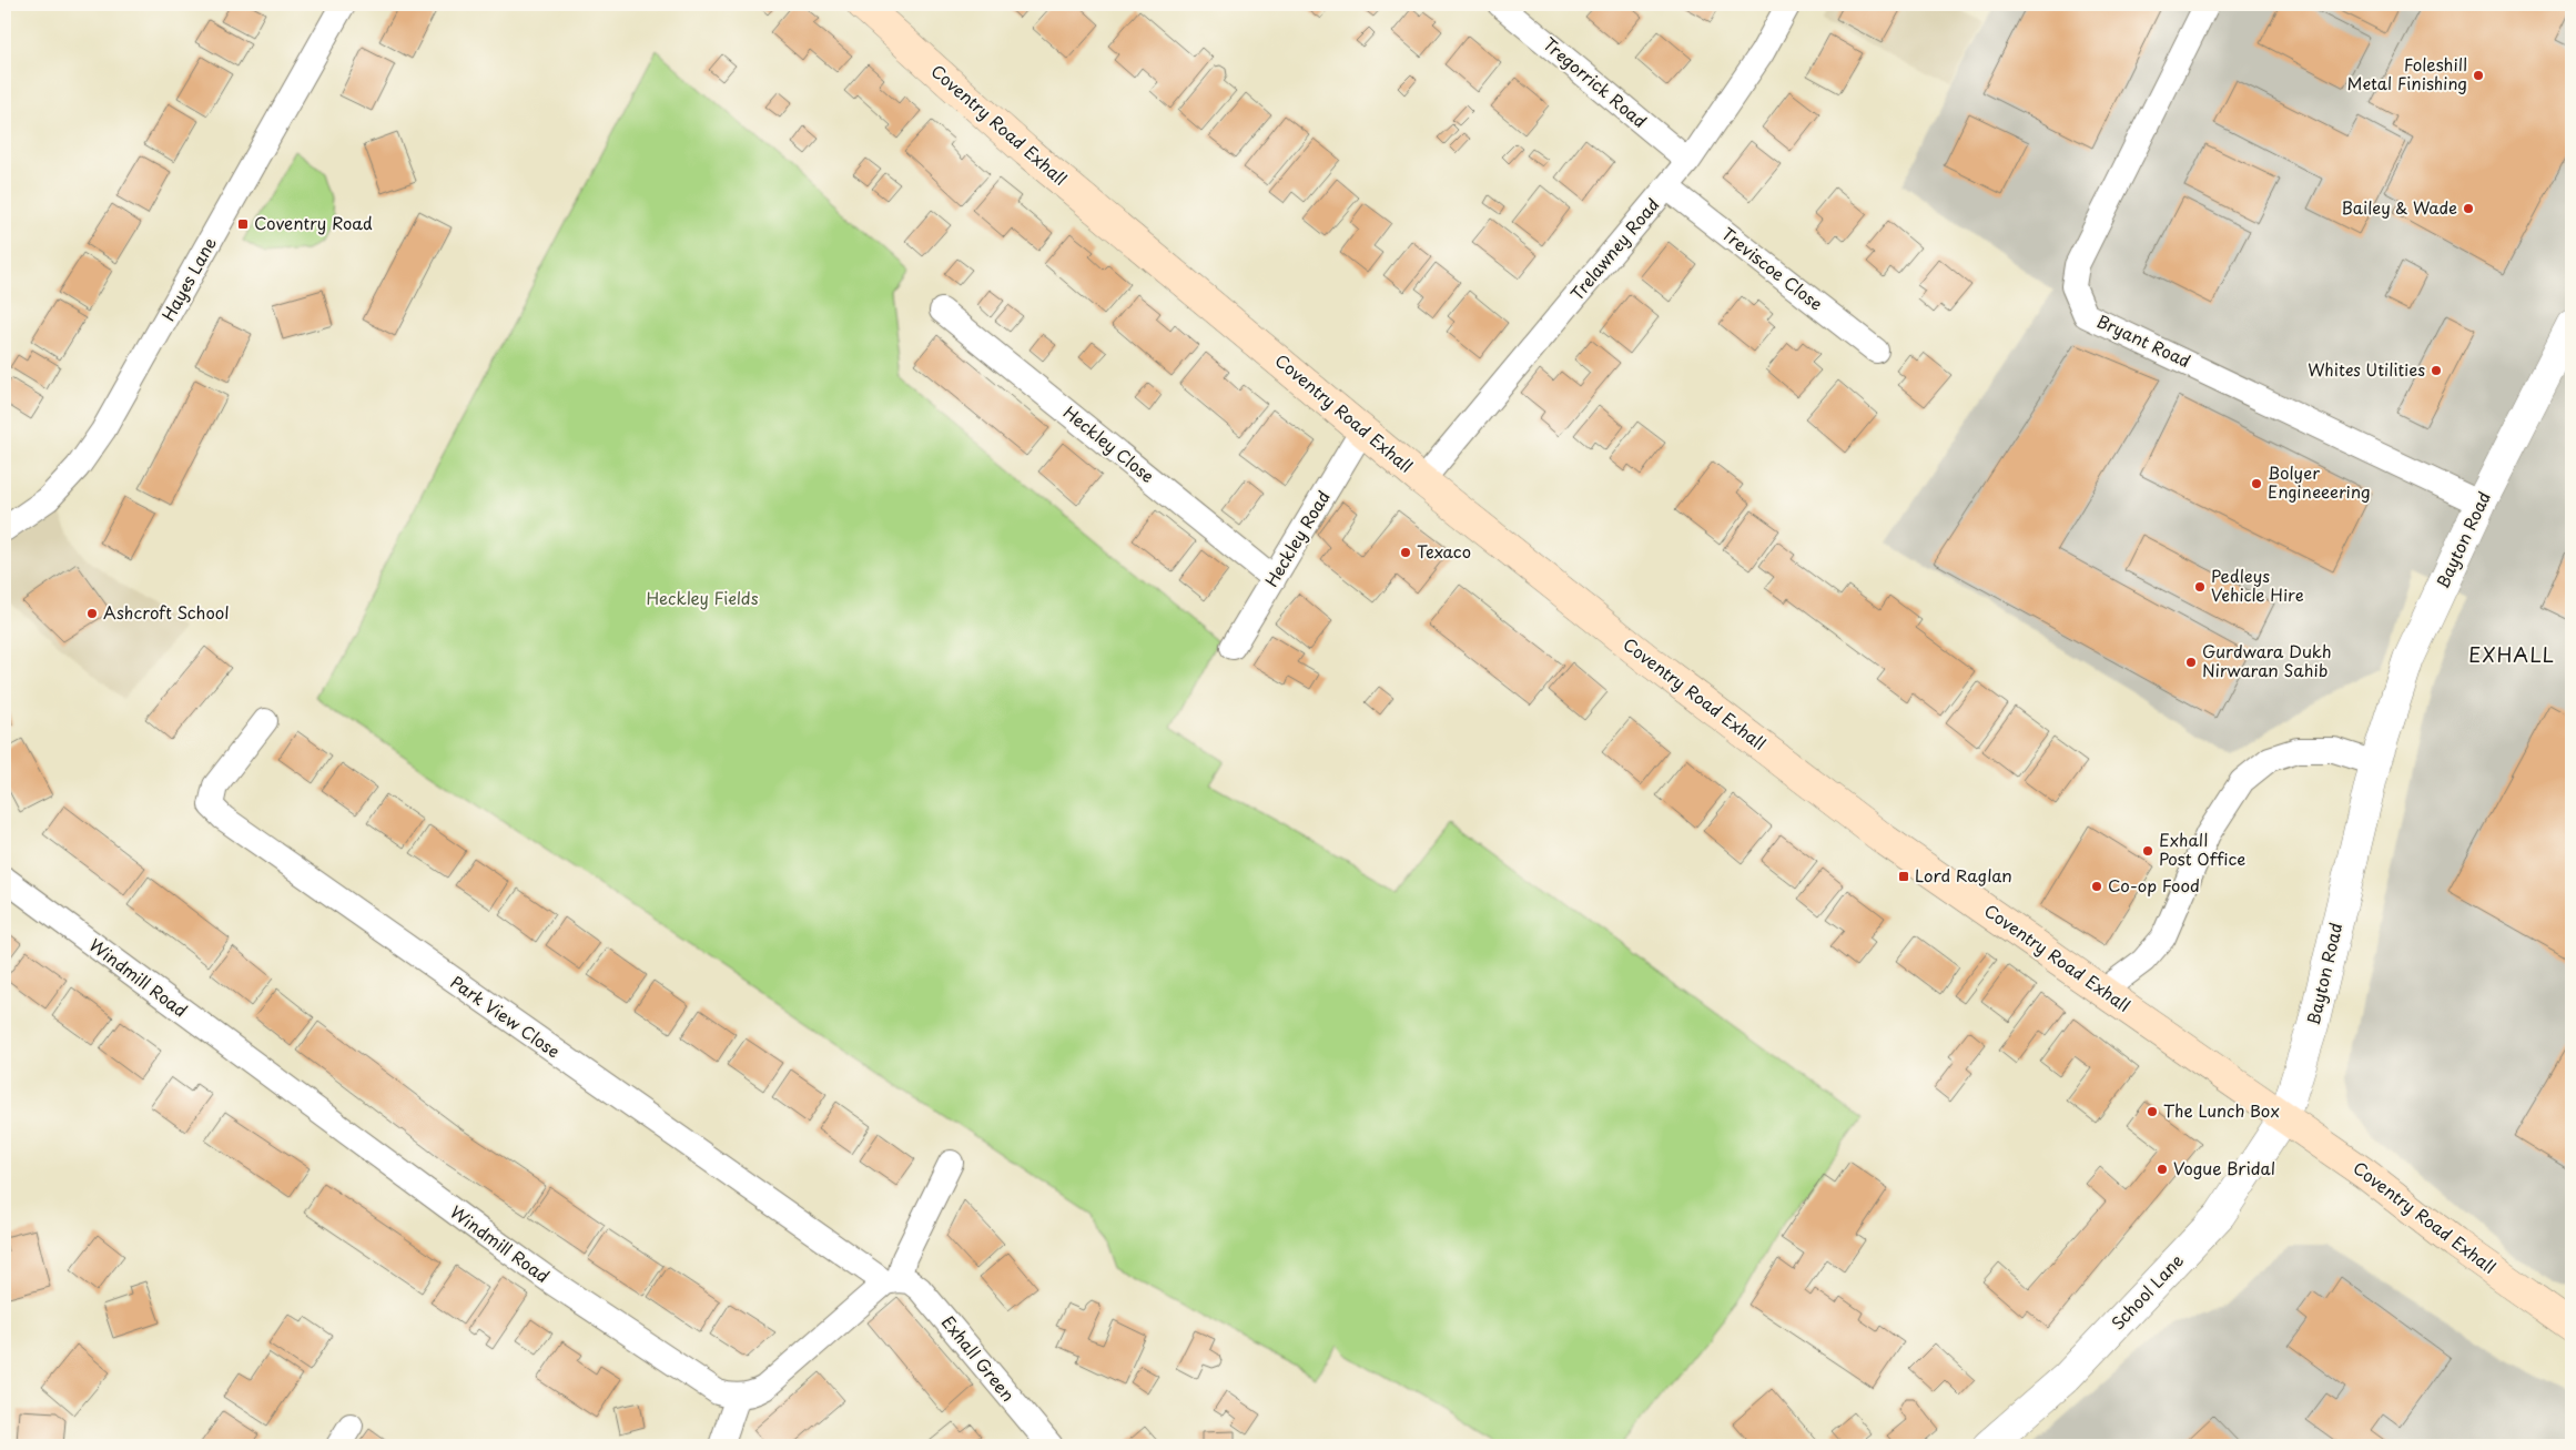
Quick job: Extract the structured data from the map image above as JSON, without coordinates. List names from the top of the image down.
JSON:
{
  "streets": {
    "main road": ["Coventry Road Exhall"],
    "street": [
      "Tregorrick Road",
      "Trelawney Road",
      "Treviscoe Close",
      "Hayes Lane",
      "Bryant Road",
      "Heckley Close",
      "Heckley Road",
      "Bayton Road",
      "Windmill Road",
      "Park View Close",
      "School Lane",
      "Exhall Green"
    ]
  },
  "crossings": [
    ["Tregorrick Road", "Trelawney Road"],
    ["Coventry Road Exhall", "Trelawney Road"],
    ["Coventry Road Exhall", "Heckley Road"],
    ["Coventry Road Exhall", "Bayton Road"],
    ["Coventry Road Exhall", "School Lane"],
    ["Trelawney Road", "Treviscoe Close"],
    ["Bryant Road", "Bayton Road"],
    ["Heckley Close", "Heckley Road"],
    ["Bayton Road", "School Lane"],
    ["Park View Close", "Exhall Green"]
  ],
  "districts": ["EXHALL"],
  "parks": ["Heckley Fields"],
  "places": {
    "other": [
      "Foleshill Metal Finishing",
      "Bailey & Wade",
      "Whites Utilities",
      "Bolyer Engineeering",
      "Texaco",
      "Pedleys Vehicle Hire",
      "Ashcroft School",
      "Gurdwara Dukh Nirwaran Sahib",
      "Exhall Post Office",
      "Co-op Food",
      "The Lunch Box",
      "Vogue Bridal"
    ],
    "transit": ["Coventry Road", "Lord Raglan"]
  }
}
